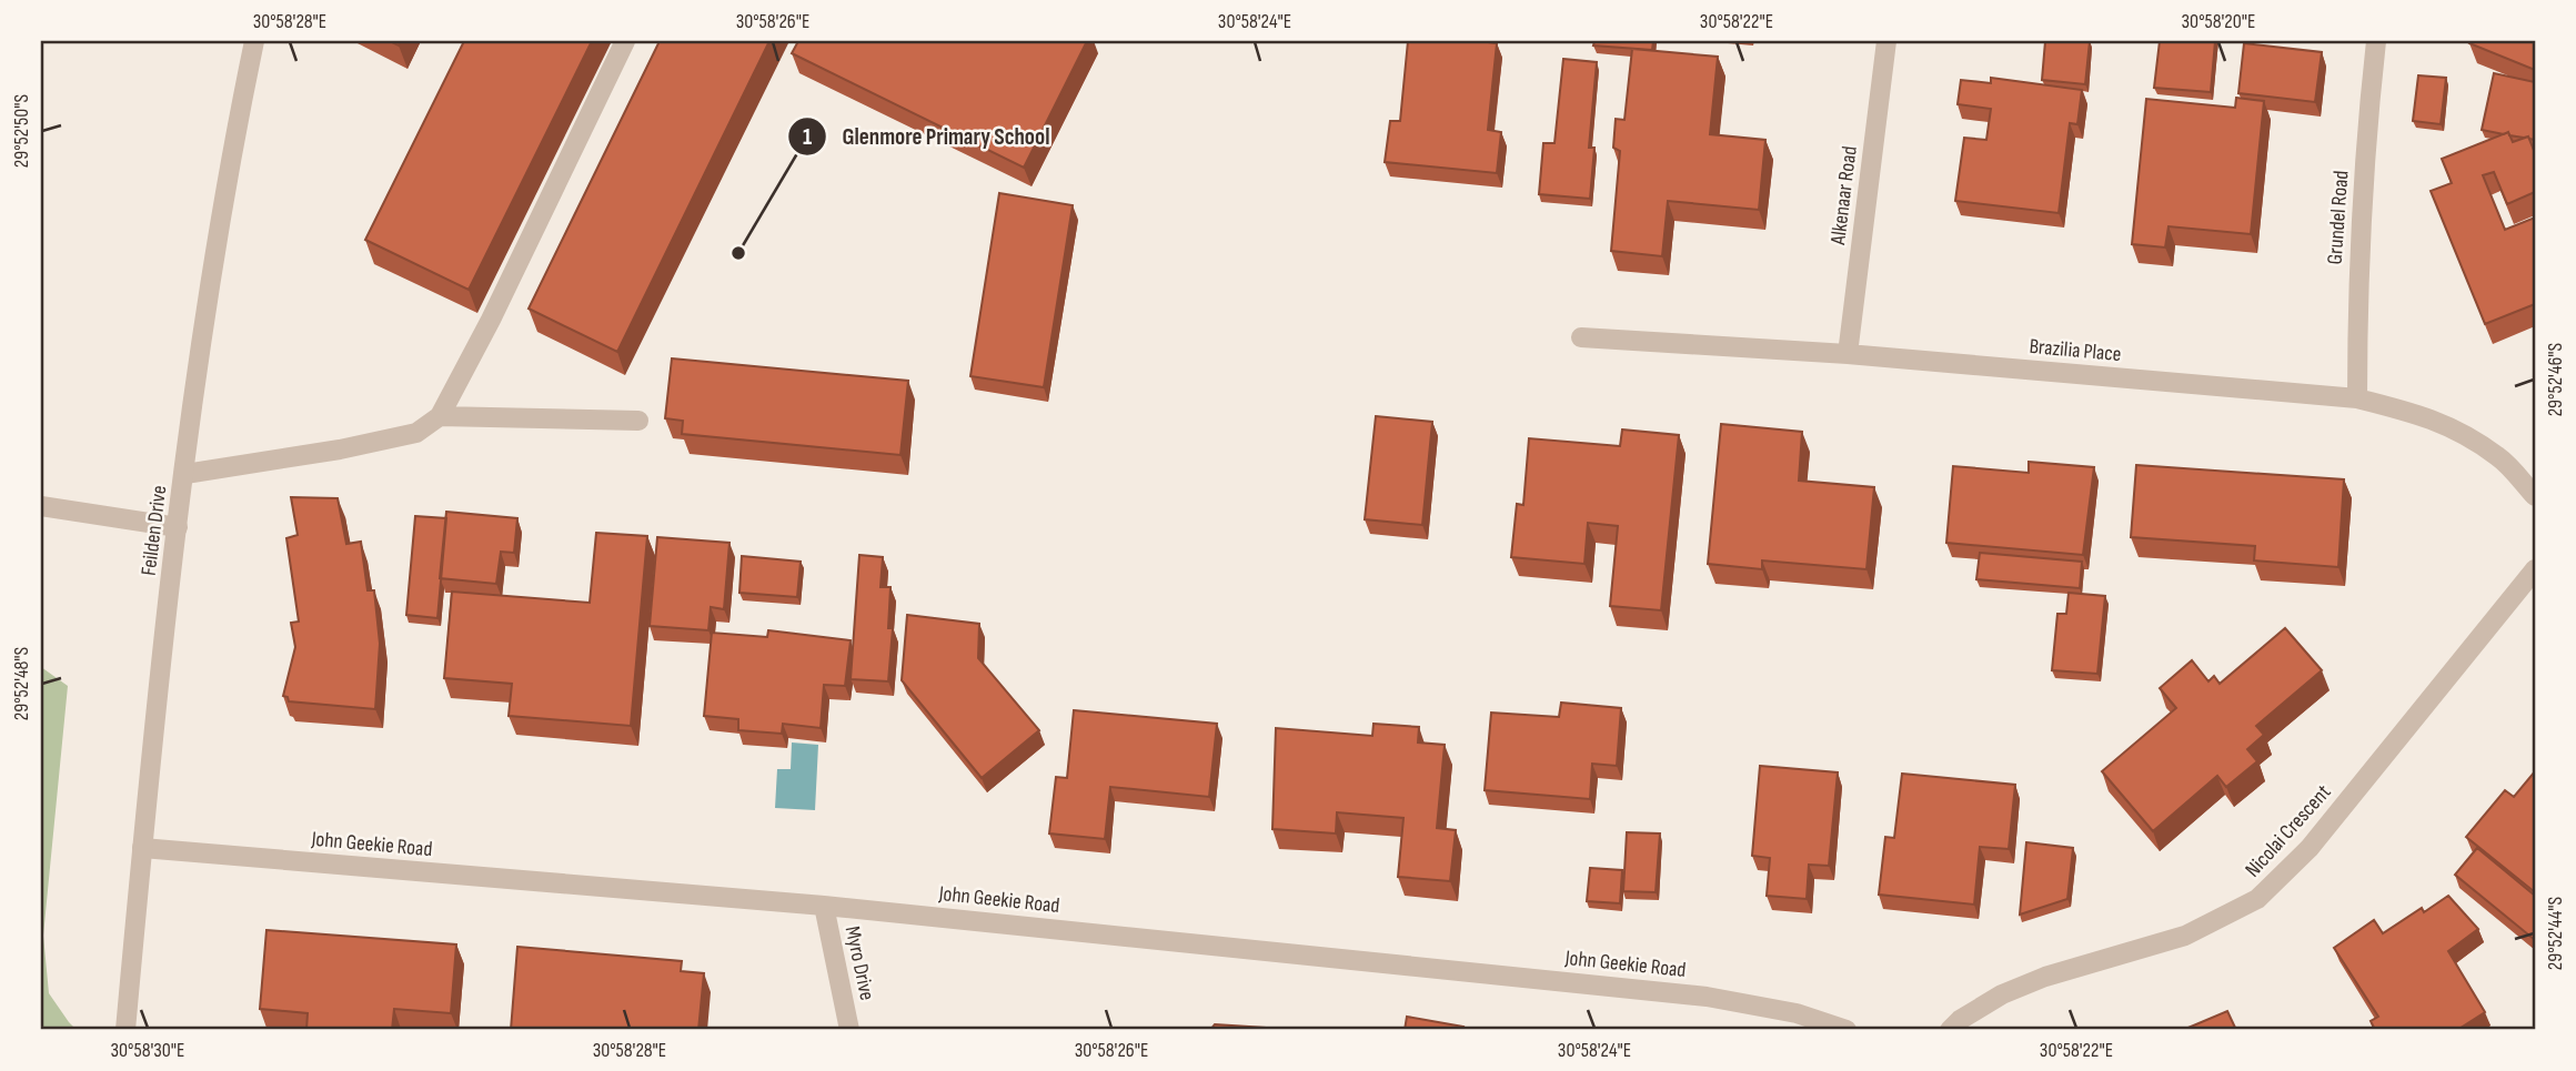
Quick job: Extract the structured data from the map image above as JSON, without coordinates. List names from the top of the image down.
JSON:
{
  "streets": {
    "street": [
      "Alkenaar Road",
      "Grundel Road",
      "Brazilia Place",
      "Feilden Drive",
      "Nicolai Crescent",
      "John Geekie Road",
      "Myro Drive"
    ]
  },
  "crossings": [
    ["Alkenaar Road", "Brazilia Place"],
    ["Grundel Road", "Brazilia Place"],
    ["Feilden Drive", "John Geekie Road"],
    ["John Geekie Road", "Myro Drive"]
  ],
  "places": ["Glenmore Primary School"],
  "coordinates": [
    "30°58'28\"E",
    "30°58'26\"E",
    "30°58'24\"E",
    "30°58'22\"E",
    "30°58'20\"E",
    "29°52'50\"S",
    "29°52'46\"S",
    "29°52'48\"S",
    "29°52'44\"S",
    "30°58'30\"E"
  ]
}
